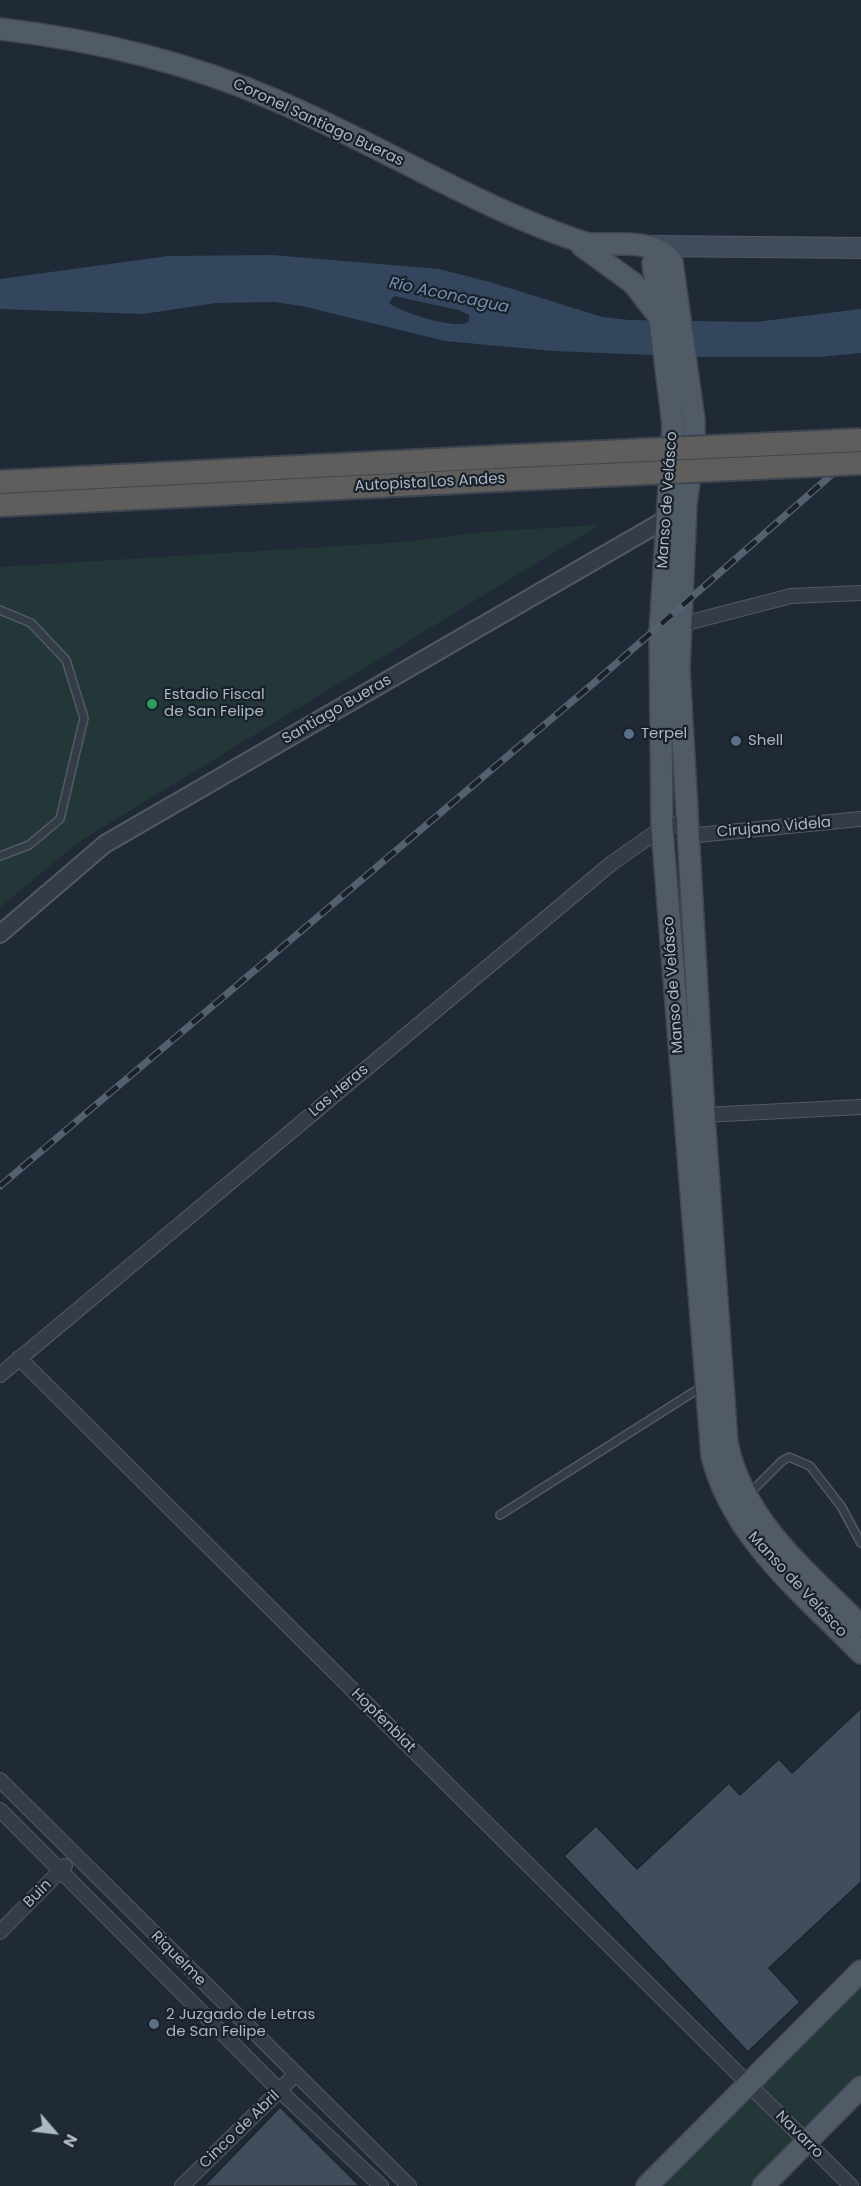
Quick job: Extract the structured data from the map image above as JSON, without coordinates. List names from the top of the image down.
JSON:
{
  "streets": {
    "highway": ["Autopista Los Andes"],
    "main road": ["Coronel Santiago Bueras", "Manso de Velásco"],
    "street": [
      "Santiago Bueras",
      "Cirujano Videla",
      "Las Heras",
      "Hopfenblat",
      "Buin",
      "Riquelme",
      "Cinco de Abril",
      "Navarro"
    ]
  },
  "crossings": [
    ["Coronel Santiago Bueras", "Manso de Velásco"],
    ["Manso de Velásco", "Santiago Bueras"],
    ["Manso de Velásco", "Cirujano Videla"],
    ["Manso de Velásco", "Las Heras"],
    ["Cirujano Videla", "Las Heras"],
    ["Las Heras", "Hopfenblat"],
    ["Hopfenblat", "Navarro"],
    ["Buin", "Riquelme"],
    ["Riquelme", "Cinco de Abril"]
  ],
  "water": ["Río Aconcagua"],
  "places": [
    "Estadio Fiscal de San Felipe",
    "Terpel",
    "Shell",
    "2 Juzgado de Letras de San Felipe"
  ],
  "north": "bottom right"
}
